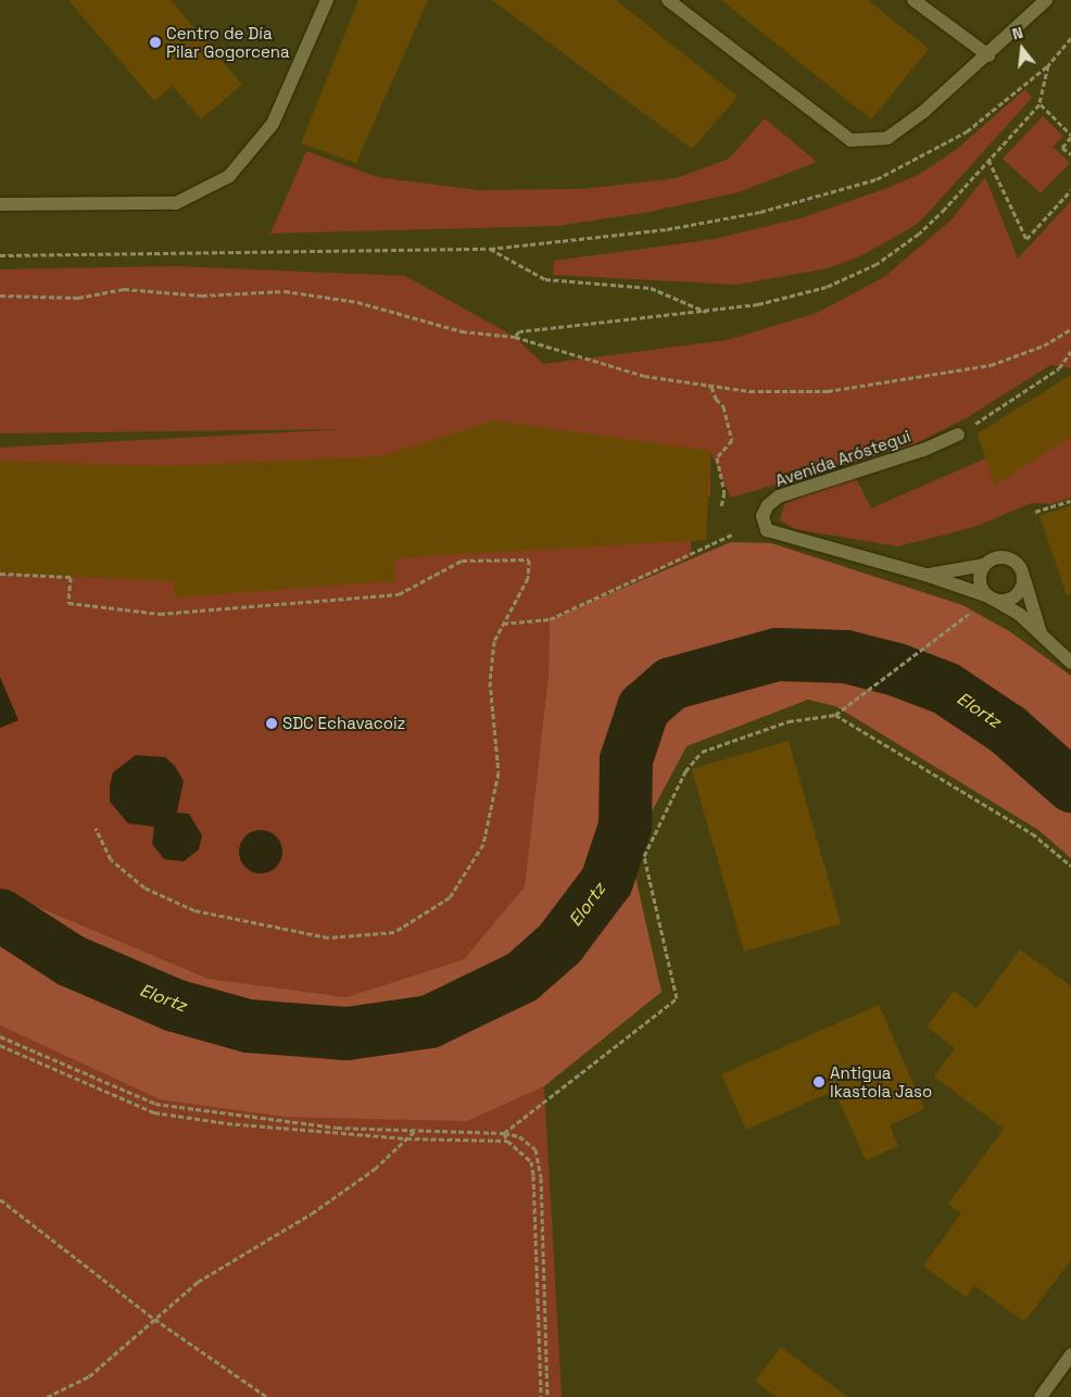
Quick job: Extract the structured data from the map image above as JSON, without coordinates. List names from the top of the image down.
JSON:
{
  "streets": {
    "street": ["Avenida Aróstegui"]
  },
  "water": ["Elortz"],
  "places": ["Centro de Día Pilar Gogorcena", "SDC Echavacoiz", "Antigua Ikastola Jaso"],
  "north": "top"
}
